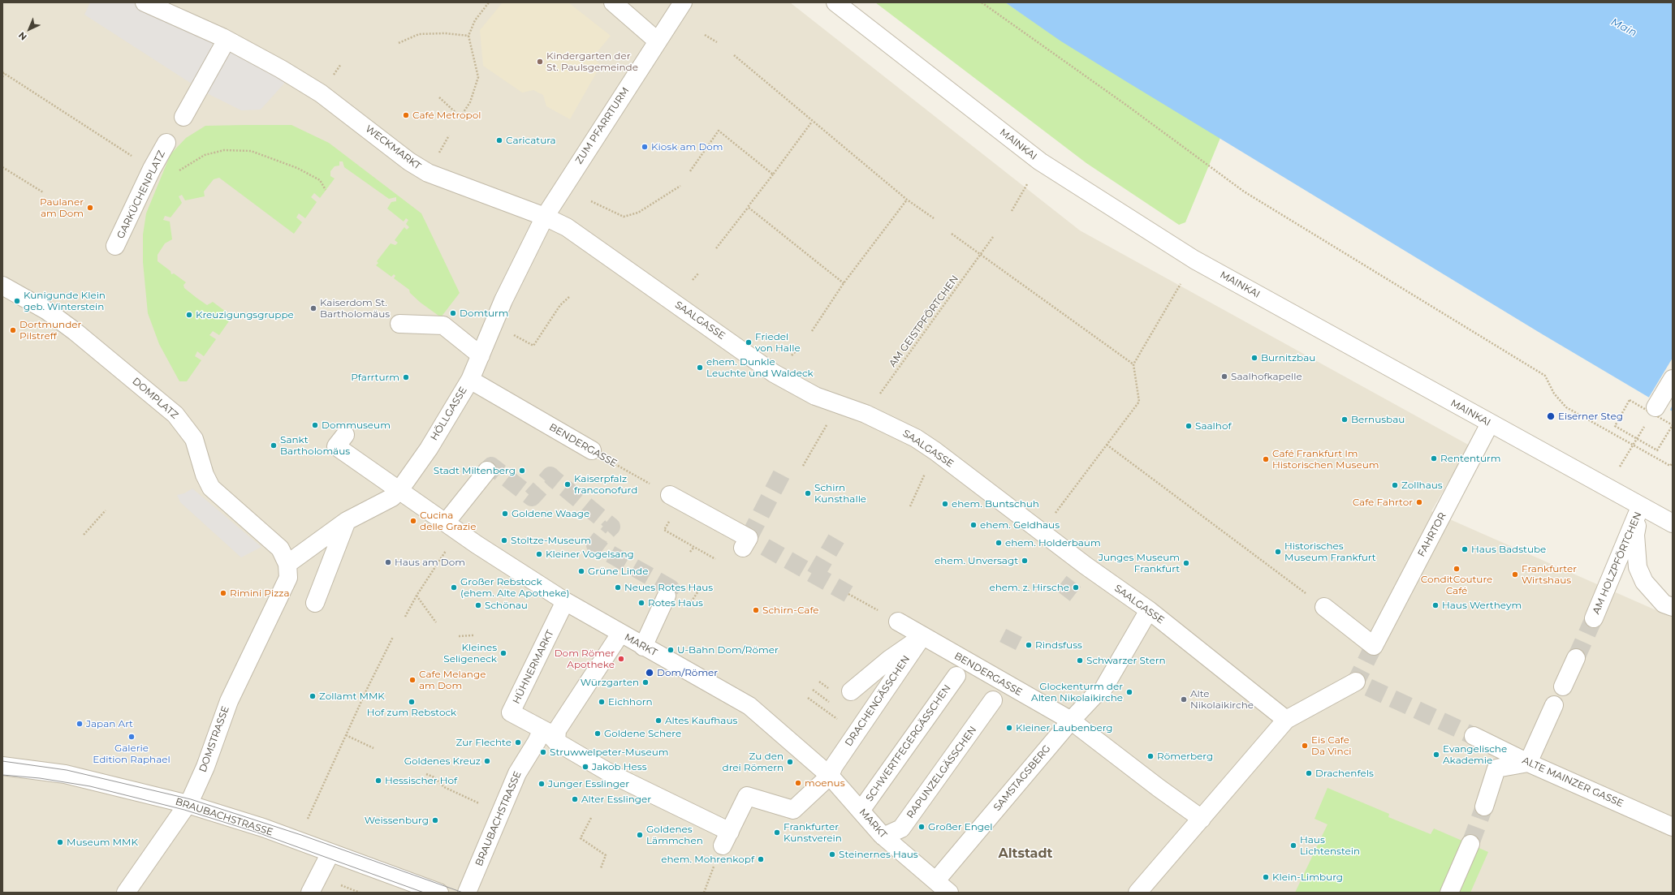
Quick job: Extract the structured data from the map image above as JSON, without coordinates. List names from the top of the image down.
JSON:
{
  "streets": {
    "street": [
      "ZUM PFARRTURM",
      "MAINKAI",
      "WECKMARKT",
      "GARKÜCHENPLATZ",
      "SAALGASSE",
      "DOMPLATZ",
      "HÖLLGASSE",
      "BENDERGASSE",
      "FAHRTOR",
      "AM HOLZPFÖRTCHEN",
      "MARKT",
      "HÜHNERMARKT",
      "DRACHENGÄSSCHEN",
      "DOMSTRASSE",
      "SCHWERTFEGERGÄSSCHEN",
      "RAPUNZELGÄSSCHEN",
      "SAMSTAGSBERG",
      "ALTE MAINZER GASSE",
      "BRAUBACHSTRASSE"
    ],
    "path": ["AM GEISTPFÖRTCHEN"]
  },
  "crossings": [
    ["ZUM PFARRTURM", "WECKMARKT"],
    ["ZUM PFARRTURM", "SAALGASSE"],
    ["MAINKAI", "FAHRTOR"],
    ["MAINKAI", "AM HOLZPFÖRTCHEN"],
    ["WECKMARKT", "SAALGASSE"],
    ["SAALGASSE", "AM GEISTPFÖRTCHEN"],
    ["SAALGASSE", "SAMSTAGSBERG"],
    ["DOMPLATZ", "DOMSTRASSE"],
    ["HÖLLGASSE", "BENDERGASSE"],
    ["HÖLLGASSE", "MARKT"],
    ["BENDERGASSE", "DRACHENGÄSSCHEN"],
    ["BENDERGASSE", "SAMSTAGSBERG"],
    ["MARKT", "HÜHNERMARKT"],
    ["MARKT", "DRACHENGÄSSCHEN"],
    ["MARKT", "SCHWERTFEGERGÄSSCHEN"],
    ["MARKT", "RAPUNZELGÄSSCHEN"],
    ["MARKT", "SAMSTAGSBERG"],
    ["HÜHNERMARKT", "BRAUBACHSTRASSE"],
    ["DOMSTRASSE", "BRAUBACHSTRASSE"]
  ],
  "districts": ["Altstadt"],
  "water": ["Main"],
  "places": [
    "Kindergarten der St. Paulsgemeinde",
    "Café Metropol",
    "Caricatura",
    "Kiosk am Dom",
    "Paulaner am Dom",
    "Kunigunde Klein geb. Winterstein",
    "Kaiserdom St. Bartholomäus",
    "Domturm",
    "Kreuzigungsgruppe",
    "Dortmunder Pilstreff",
    "Friedel von Halle",
    "Burnitzbau",
    "ehem. Dunkle Leuchte und Waldeck",
    "Saalhofkapelle",
    "Pfarrturm",
    "Eiserner Steg",
    "Bernusbau",
    "Dommuseum",
    "Saalhof",
    "Sankt Bartholomäus",
    "Rententurm",
    "Café Frankfurt Im Historischen Museum",
    "Stadt Miltenberg",
    "Kaiserpfalz franconofurd",
    "Zollhaus",
    "Schirn Kunsthalle",
    "Cafe Fahrtor",
    "ehem. Buntschuh",
    "Goldene Waage",
    "Cucina delle Grazie",
    "ehem. Geldhaus",
    "Stoltze-Museum",
    "ehem. Holderbaum",
    "Haus Badstube",
    "Historisches Museum Frankfurt",
    "Kleiner Vogelsang",
    "ehem. Unversagt",
    "Haus am Dom",
    "Junges Museum Frankfurt",
    "ConditCouture Café",
    "Grüne Linde",
    "Frankfurter Wirtshaus",
    "Großer Rebstock (ehem. Alte Apotheke)",
    "Neues Rotes Haus",
    "ehem. z. Hirsche",
    "Rimini Pizza",
    "Rotes Haus",
    "Schönau",
    "Haus Wertheym",
    "Schirn-Cafe",
    "Rindsfuss",
    "U-Bahn Dom/Römer",
    "Kleines Seligeneck",
    "Dom Römer Apotheke",
    "Schwarzer Stern",
    "Dom/Römer",
    "Cafe Melange am Dom",
    "Würzgarten",
    "Glockenturm der Alten Nikolaikirche",
    "Zollamt MMK",
    "Alte Nikolaikirche",
    "Hof zum Rebstock",
    "Eichhorn",
    "Altes Kaufhaus",
    "Japan Art",
    "Kleiner Laubenberg",
    "Goldene Schere",
    "Galerie Edition Raphael",
    "Zur Flechte",
    "Eis Cafe Da Vinci",
    "Struwwelpeter-Museum",
    "Evangelische Akademie",
    "Römerberg",
    "Goldenes Kreuz",
    "Zu den drei Römern",
    "Jakob Hess",
    "Drachenfels",
    "Hessischer Hof",
    "moenus",
    "Junger Esslinger",
    "Alter Esslinger",
    "Weissenburg",
    "Großer Engel",
    "Frankfurter Kunstverein",
    "Goldenes Lämmchen",
    "Museum MMK",
    "Haus Lichtenstein",
    "Steinernes Haus",
    "ehem. Mohrenkopf",
    "Klein-Limburg"
  ],
  "north": "bottom left"
}
